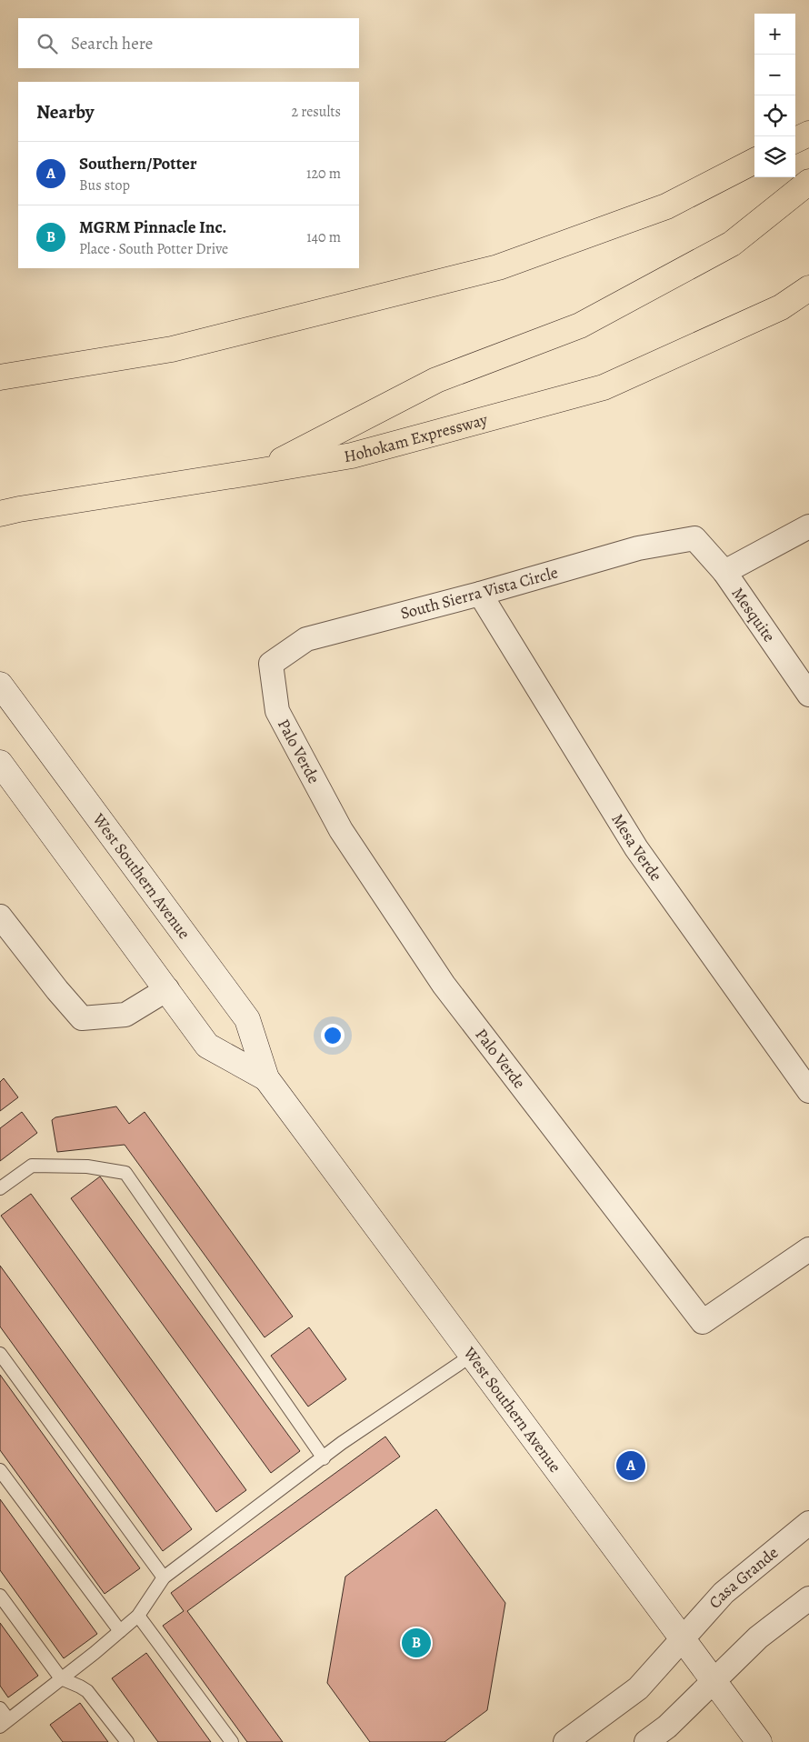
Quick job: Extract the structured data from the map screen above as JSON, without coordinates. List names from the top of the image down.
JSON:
{
  "streets": {
    "highway": ["Hohokam Expressway"],
    "main road": ["West Southern Avenue"],
    "street": [
      "South Sierra Vista Circle",
      "Mesquite",
      "Palo Verde",
      "Mesa Verde",
      "Casa Grande"
    ]
  },
  "crossings": [
    ["South Sierra Vista Circle", "Mesquite"],
    ["South Sierra Vista Circle", "Palo Verde"],
    ["South Sierra Vista Circle", "Mesa Verde"],
    ["West Southern Avenue", "Casa Grande"]
  ],
  "page": {
    "map_buttons": ["+", "−"],
    "search": "Search here",
    "heading": ["Nearby", "2 results"],
    "list": [
      {
        "mark": "A",
        "name": "Southern/Potter",
        "note": "Bus stop",
        "value": "120 m"
      },
      {
        "mark": "B",
        "name": "MGRM Pinnacle Inc.",
        "note": "Place · South Potter Drive",
        "value": "140 m"
      }
    ],
    "pins": ["A", "B"]
  }
}
